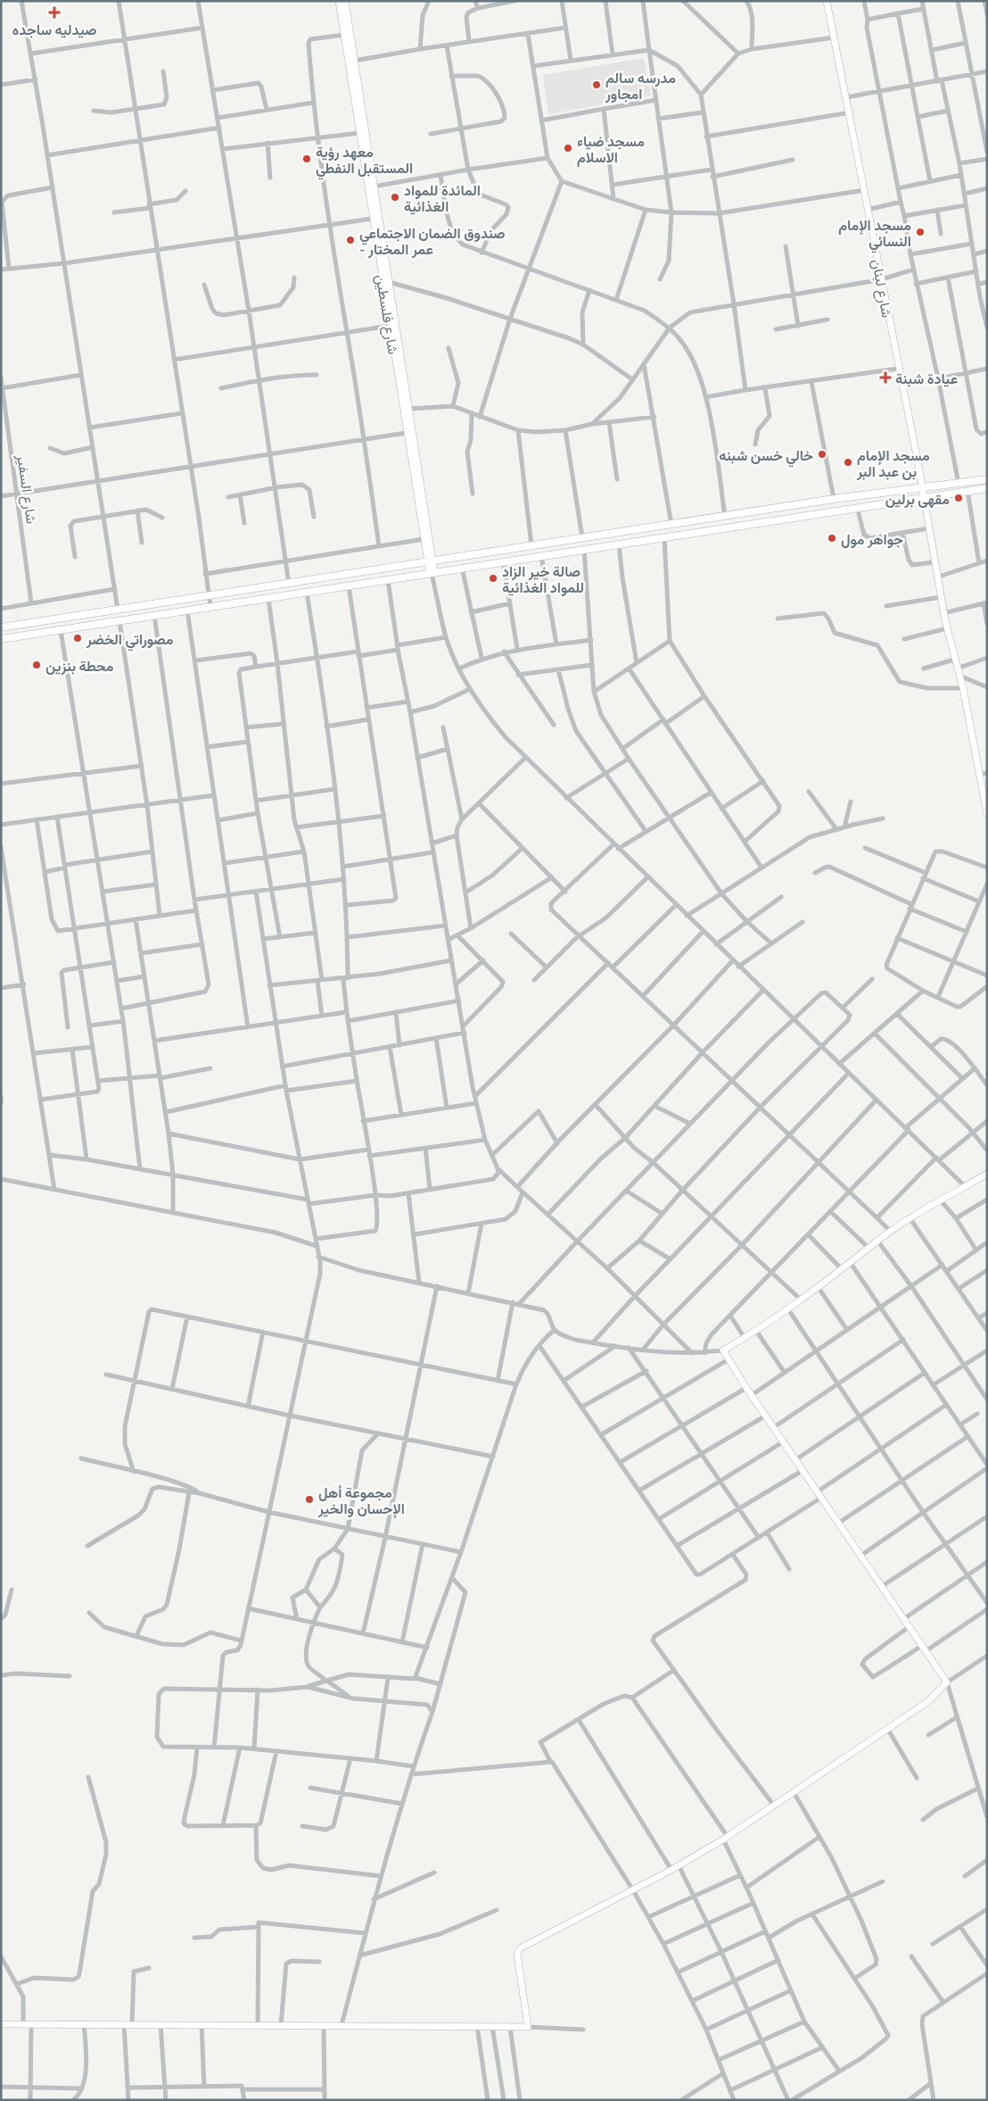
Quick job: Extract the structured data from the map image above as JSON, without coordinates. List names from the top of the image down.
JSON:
{
  "streets": {
    "street": ["شارع لبنان", "شارع فلسطين", "شارع السفير"]
  },
  "places": {
    "health": ["صيدليه ساجده", "عيادة شبنة"],
    "other": [
      "مدرسه سالم امجاور",
      "مسجد ضياء الاسلام",
      "معهد رؤية المستقبل النفطي",
      "المائدة للمواد الغذائية",
      "مسجد الإمام النسائي",
      "صندوق الضمان الاجتماعي - عمر المختار",
      "خالي خسن شبنه",
      "مسجد الإمام بن عبد البر",
      "مقهى برلين",
      "جواهر مول",
      "صالة خير الزاد للمواد الغذائية",
      "مصوراتي الخضر",
      "محطة بنزين",
      "مجموعة أهل الإحسان والخير"
    ]
  }
}
